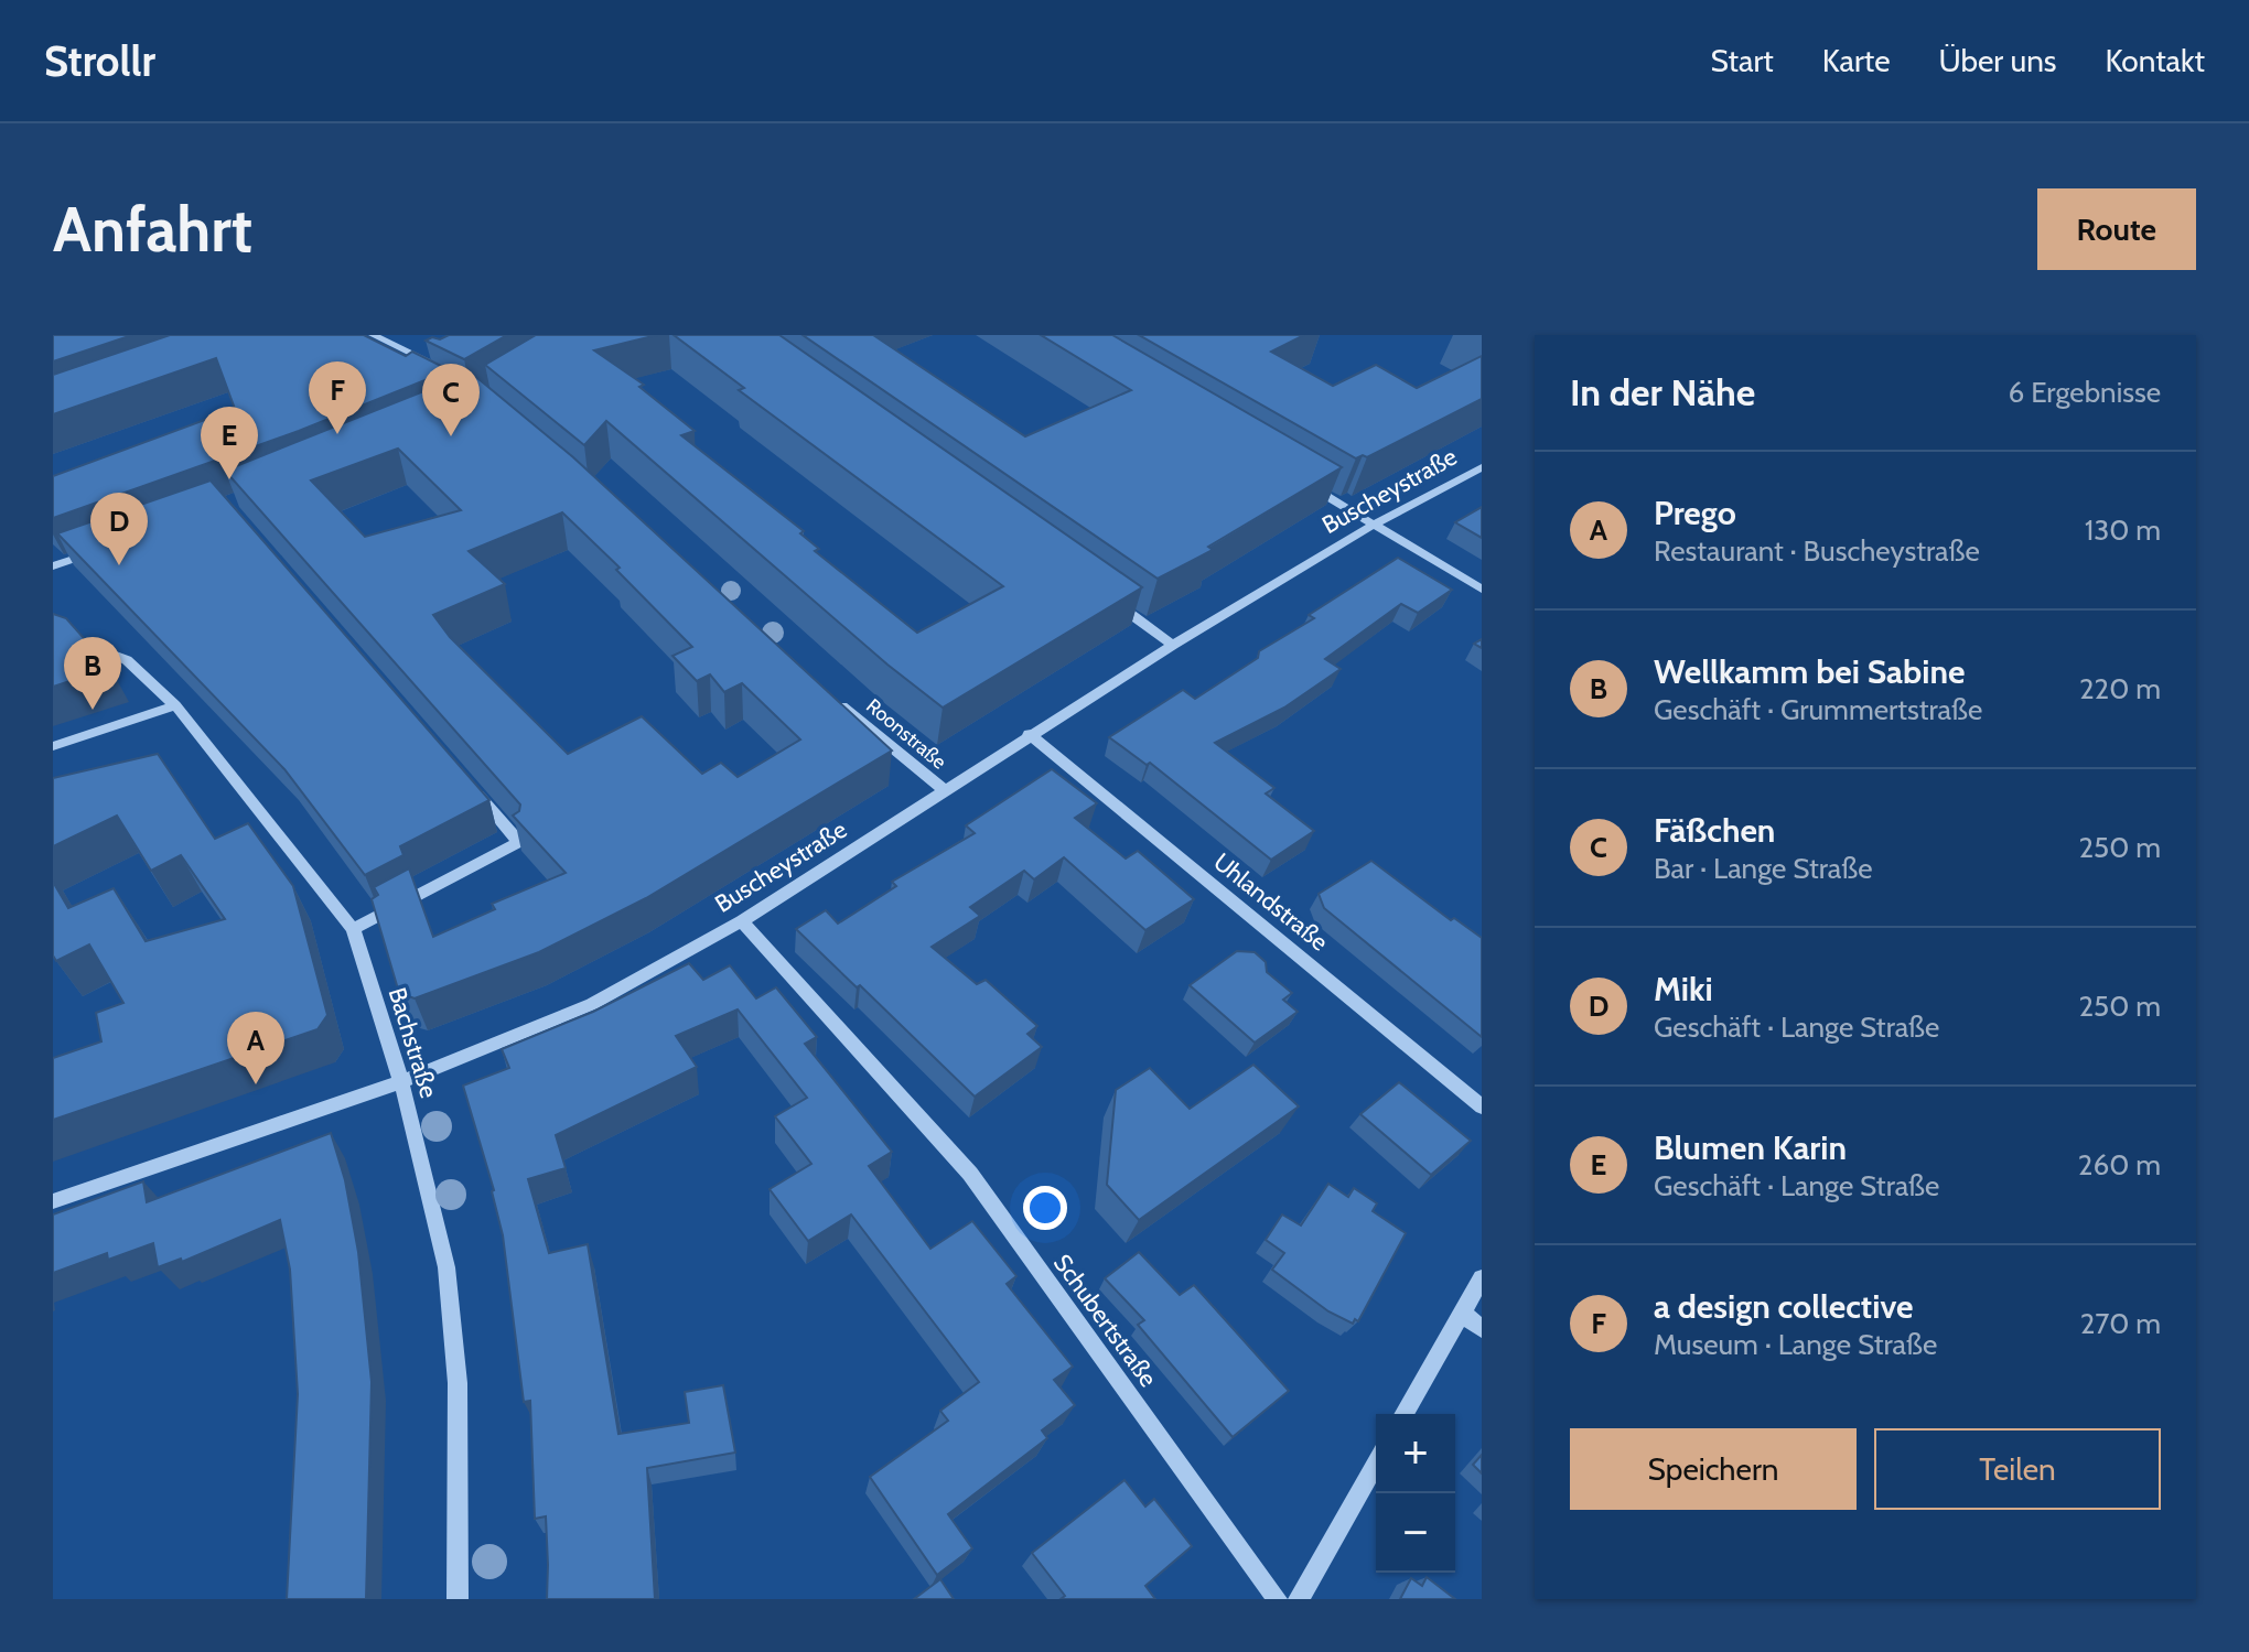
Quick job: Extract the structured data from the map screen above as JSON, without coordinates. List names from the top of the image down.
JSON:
{
  "streets": {
    "street": [
      "Buscheystraße",
      "Roonstraße",
      "Uhlandstraße",
      "Bachstraße",
      "Schubertstraße"
    ]
  },
  "crossings": [
    ["Buscheystraße", "Roonstraße"],
    ["Buscheystraße", "Uhlandstraße"],
    ["Buscheystraße", "Bachstraße"],
    ["Buscheystraße", "Schubertstraße"]
  ],
  "page": {
    "header": "Strollr",
    "nav": [
      "Start",
      "Karte",
      "Über uns",
      "Kontakt"
    ],
    "buttons": [
      "Route",
      ["Speichern", "Teilen"]
    ],
    "title": "Anfahrt",
    "heading": ["In der Nähe", "6 Ergebnisse"],
    "pins": [
      "F",
      "C",
      "E",
      "D",
      "B",
      "A"
    ],
    "list": [
      {
        "mark": "A",
        "name": "Prego",
        "note": "Restaurant · Buscheystraße",
        "value": "130 m"
      },
      {
        "mark": "B",
        "name": "Wellkamm bei Sabine",
        "note": "Geschäft · Grummertstraße",
        "value": "220 m"
      },
      {
        "mark": "C",
        "name": "Fäßchen",
        "note": "Bar · Lange Straße",
        "value": "250 m"
      },
      {
        "mark": "D",
        "name": "Miki",
        "note": "Geschäft · Lange Straße",
        "value": "250 m"
      },
      {
        "mark": "E",
        "name": "Blumen Karin",
        "note": "Geschäft · Lange Straße",
        "value": "260 m"
      },
      {
        "mark": "F",
        "name": "a design collective",
        "note": "Museum · Lange Straße",
        "value": "270 m"
      }
    ],
    "map_buttons": ["+", "−"]
  }
}
